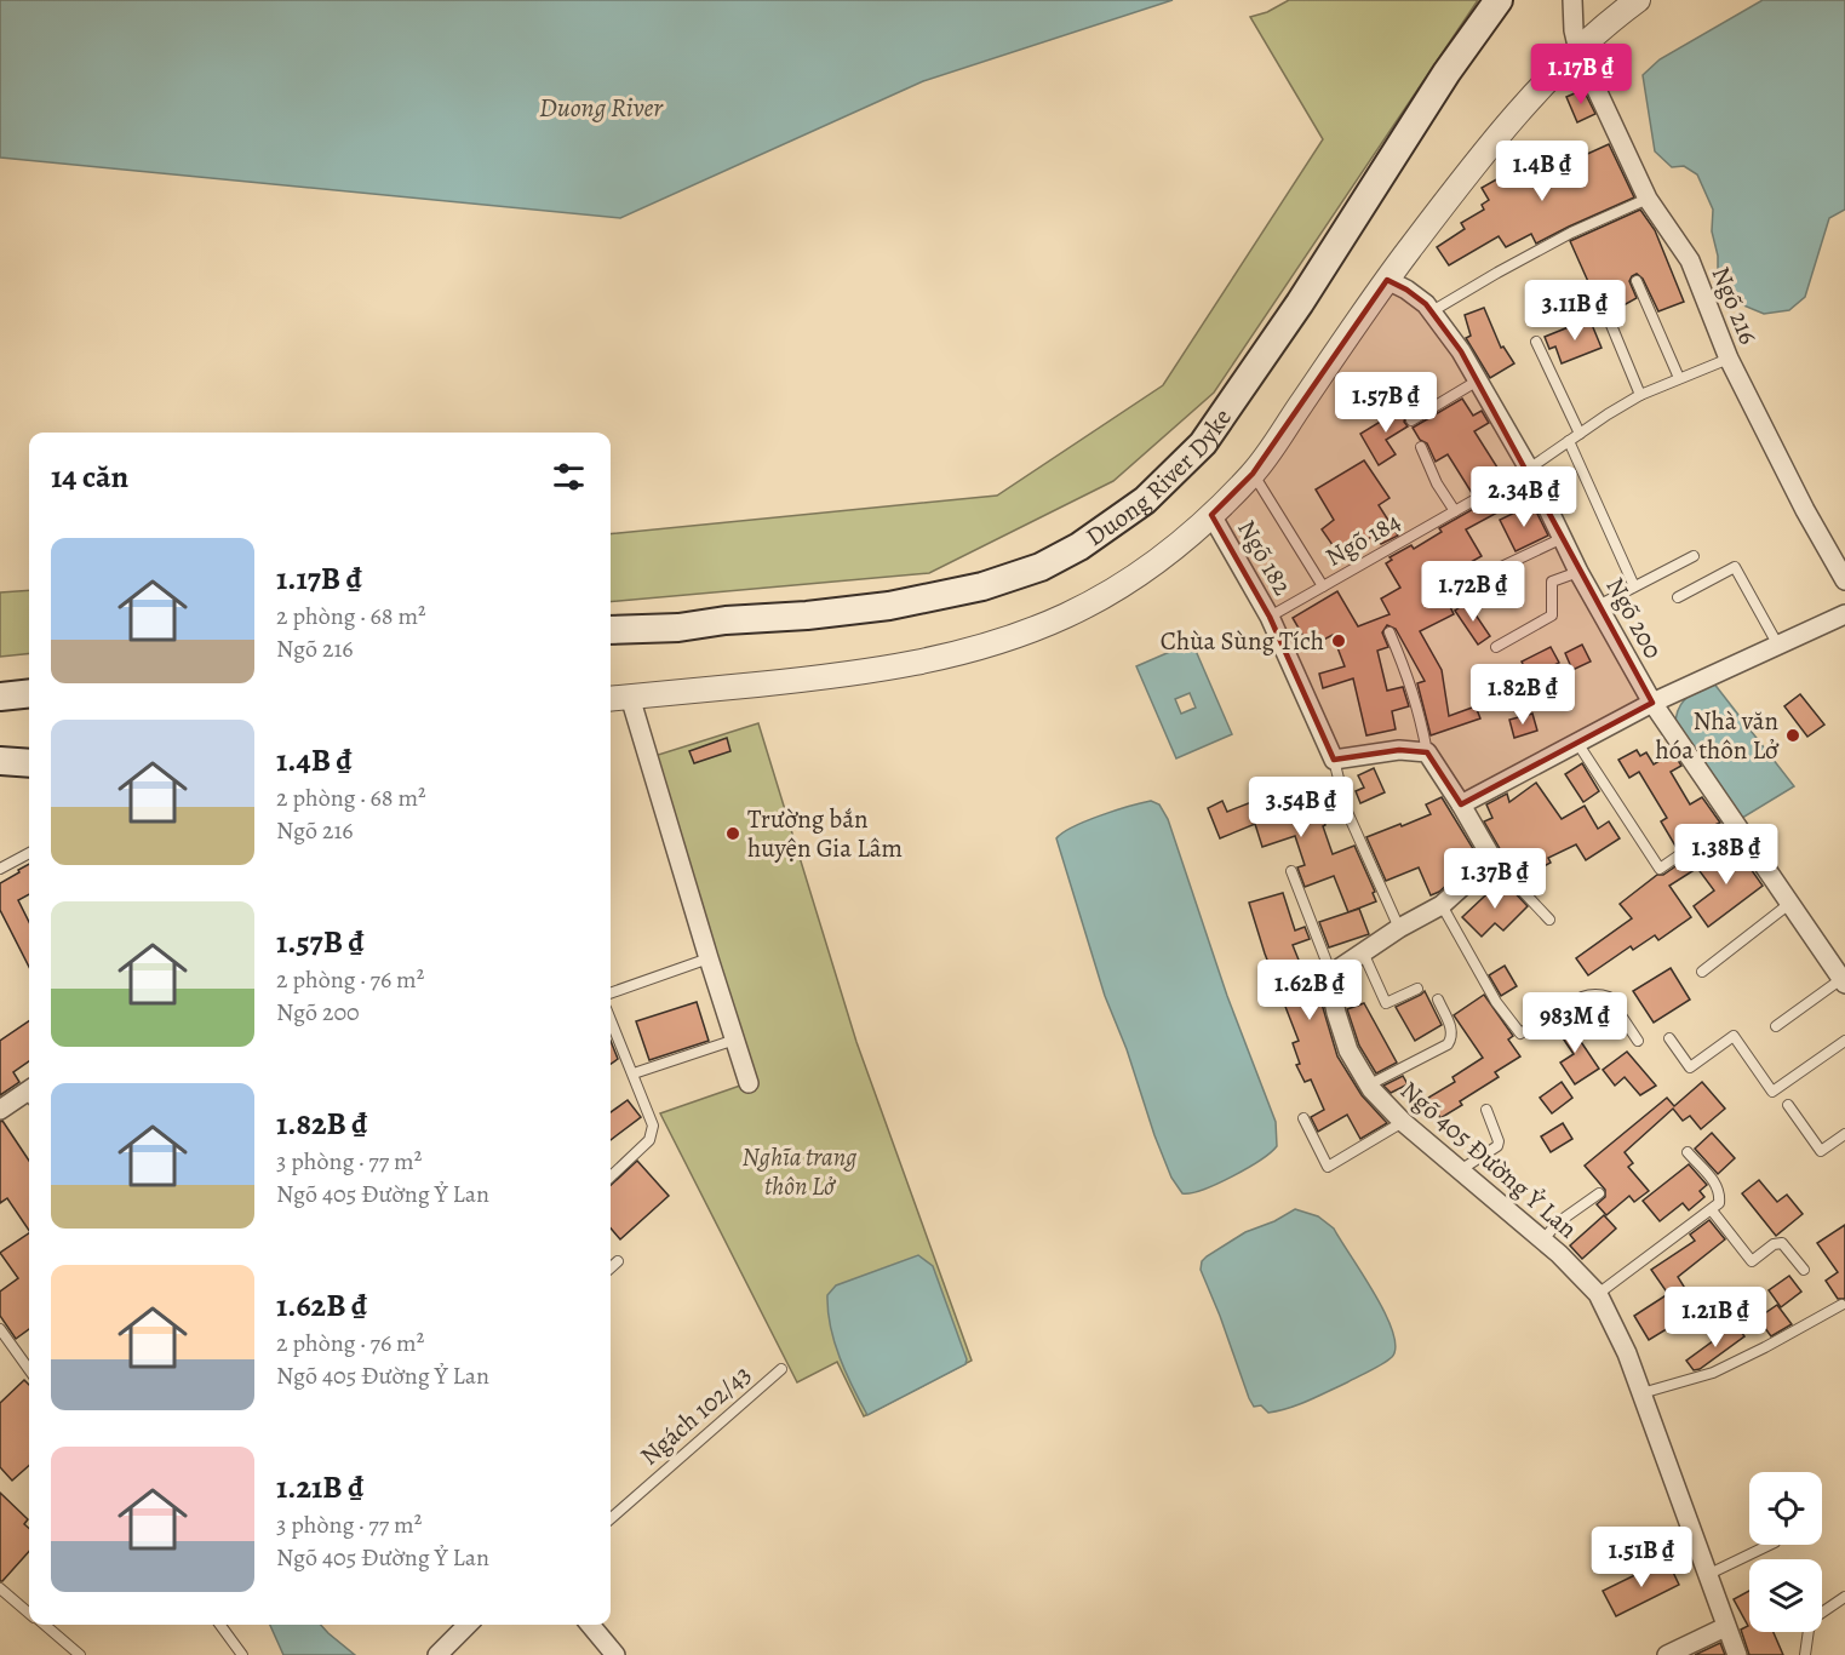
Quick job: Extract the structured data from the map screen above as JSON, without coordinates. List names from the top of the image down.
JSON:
{
  "streets": {
    "main road": ["Duong River Dyke"],
    "street": [
      "Ngõ 216",
      "Ngõ 182",
      "Ngõ 200",
      "Ngõ 405 Đường Ỷ Lan"
    ],
    "lane": ["Ngõ 184", "Ngách 102/43"]
  },
  "crossings": [
    ["Ngõ 216", "Ngõ 184"],
    ["Ngõ 184", "Ngõ 200"]
  ],
  "water": ["Duong River"],
  "parks": ["Nghĩa trang thôn Lở"],
  "places": ["Chùa Sùng Tích", "Nhà văn hóa thôn Lở", "Trường bắn huyện Gia Lâm"],
  "page": {
    "price": [
      "1.17B ₫",
      "1.4B ₫",
      "3.11B ₫",
      "1.57B ₫",
      "2.34B ₫",
      "1.72B ₫",
      "1.82B ₫",
      "3.54B ₫",
      "1.38B ₫",
      "1.37B ₫",
      "1.62B ₫",
      "983M ₫",
      "1.21B ₫",
      "1.51B ₫"
    ],
    "heading": "14 căn",
    "list": [
      {
        "name": "1.17B ₫",
        "note": "2 phòng · 68 m² · Ngõ 216"
      },
      {
        "name": "1.4B ₫",
        "note": "2 phòng · 68 m² · Ngõ 216"
      },
      {
        "name": "1.57B ₫",
        "note": "2 phòng · 76 m² · Ngõ 200"
      },
      {
        "name": "1.82B ₫",
        "note": "3 phòng · 77 m² · Ngõ 405 Đường Ỷ Lan"
      },
      {
        "name": "1.62B ₫",
        "note": "2 phòng · 76 m² · Ngõ 405 Đường Ỷ Lan"
      },
      {
        "name": "1.21B ₫",
        "note": "3 phòng · 77 m² · Ngõ 405 Đường Ỷ Lan"
      }
    ]
  }
}
